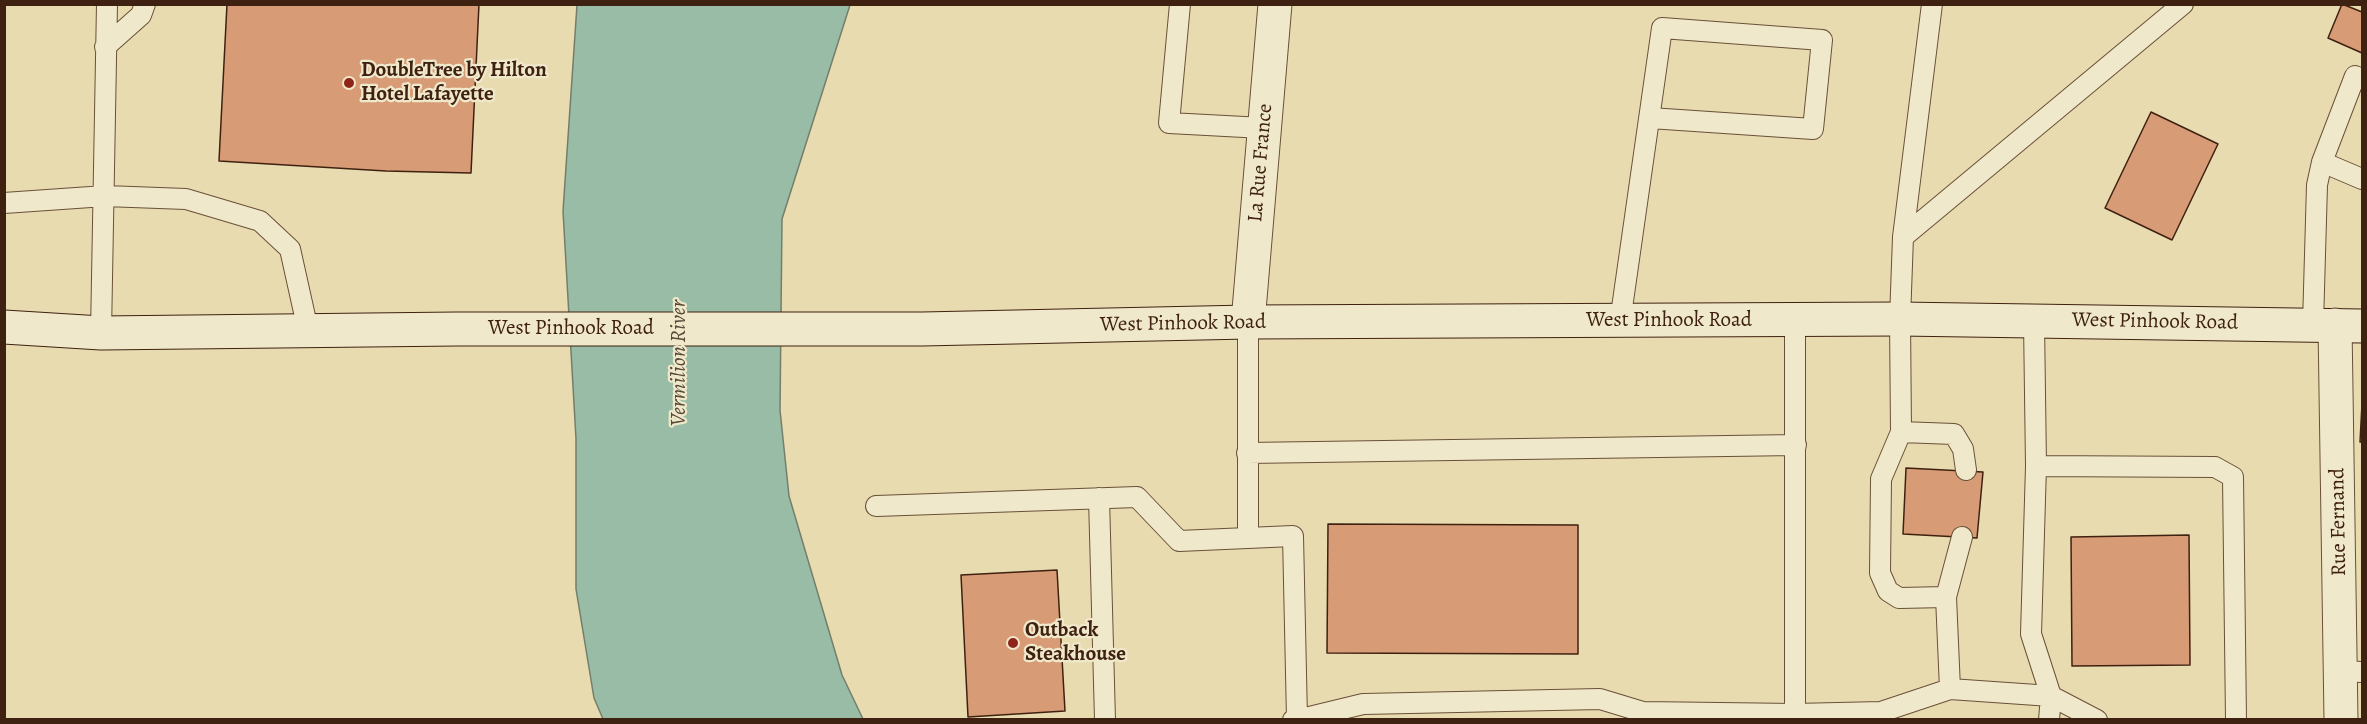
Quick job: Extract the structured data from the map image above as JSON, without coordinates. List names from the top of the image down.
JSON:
{
  "streets": {
    "main road": ["La Rue France", "West Pinhook Road", "Rue Fernand"]
  },
  "crossings": [
    ["La Rue France", "West Pinhook Road"],
    ["West Pinhook Road", "Rue Fernand"]
  ],
  "water": ["Vermilion River"],
  "places": ["DoubleTree by Hilton Hotel Lafayette", "Outback Steakhouse"]
}
